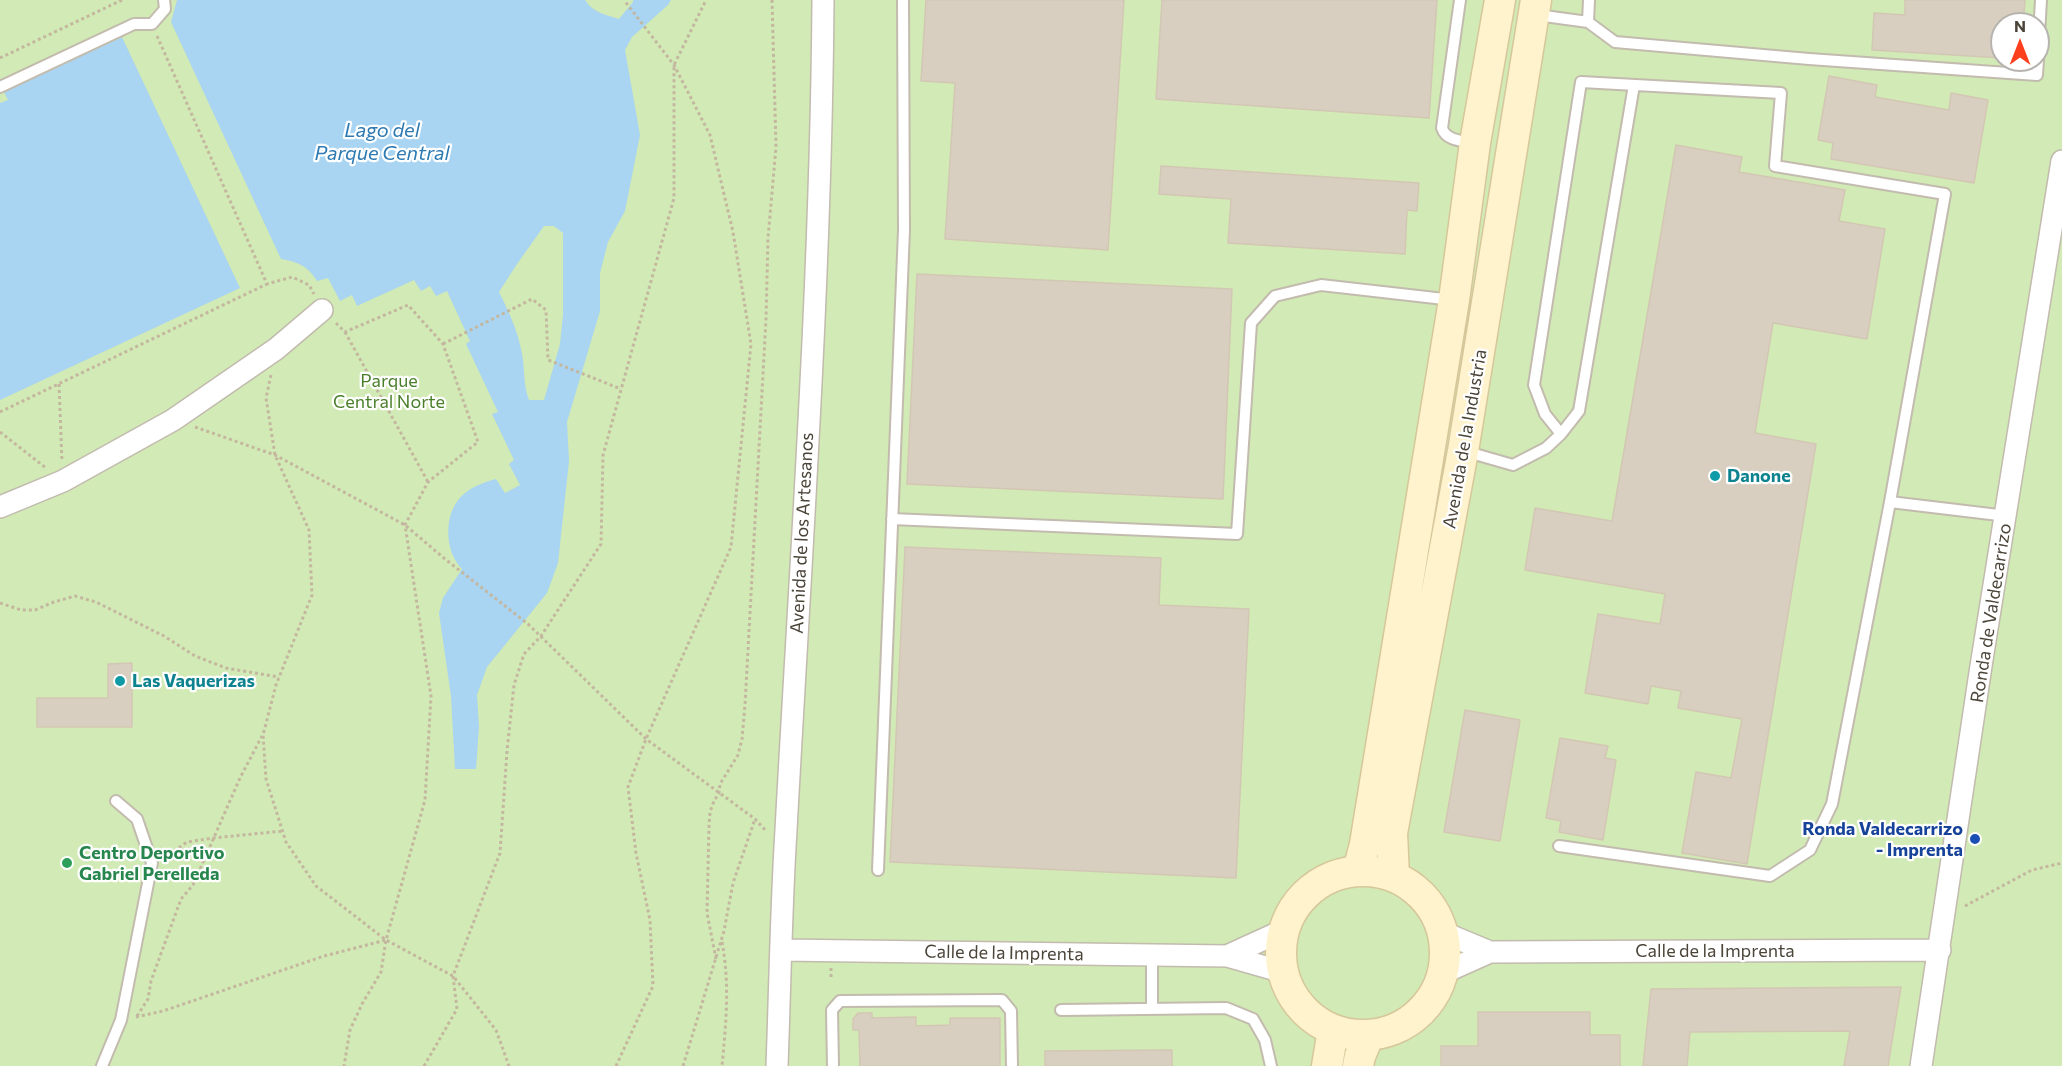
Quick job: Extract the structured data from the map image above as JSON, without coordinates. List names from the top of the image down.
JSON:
{
  "streets": {
    "street": [
      "Avenida de la Industria",
      "Avenida de los Artesanos",
      "Ronda de Valdecarrizo",
      "Calle de la Imprenta"
    ]
  },
  "crossings": [
    ["Avenida de la Industria", "Calle de la Imprenta"],
    ["Avenida de los Artesanos", "Calle de la Imprenta"],
    ["Ronda de Valdecarrizo", "Calle de la Imprenta"]
  ],
  "water": ["Lago del Parque Central"],
  "parks": ["Parque Central Norte"],
  "places": [
    "Danone",
    "Las Vaquerizas",
    "Ronda Valdecarrizo - Imprenta",
    "Centro Deportivo Gabriel Perelleda"
  ],
  "north": "top"
}
